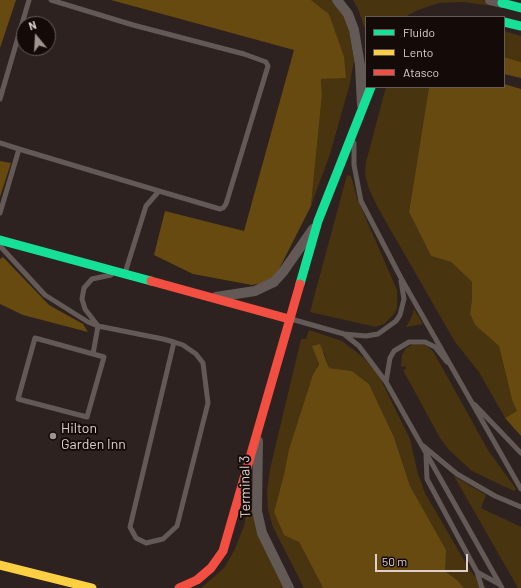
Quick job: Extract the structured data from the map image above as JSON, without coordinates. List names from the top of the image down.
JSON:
{
  "streets": {
    "street": ["Terminal 3"]
  },
  "places": ["Hilton Garden Inn"],
  "legend": ["Fluido", "Lento", "Atasco"],
  "scale_bar": "50 m",
  "north": "top"
}
